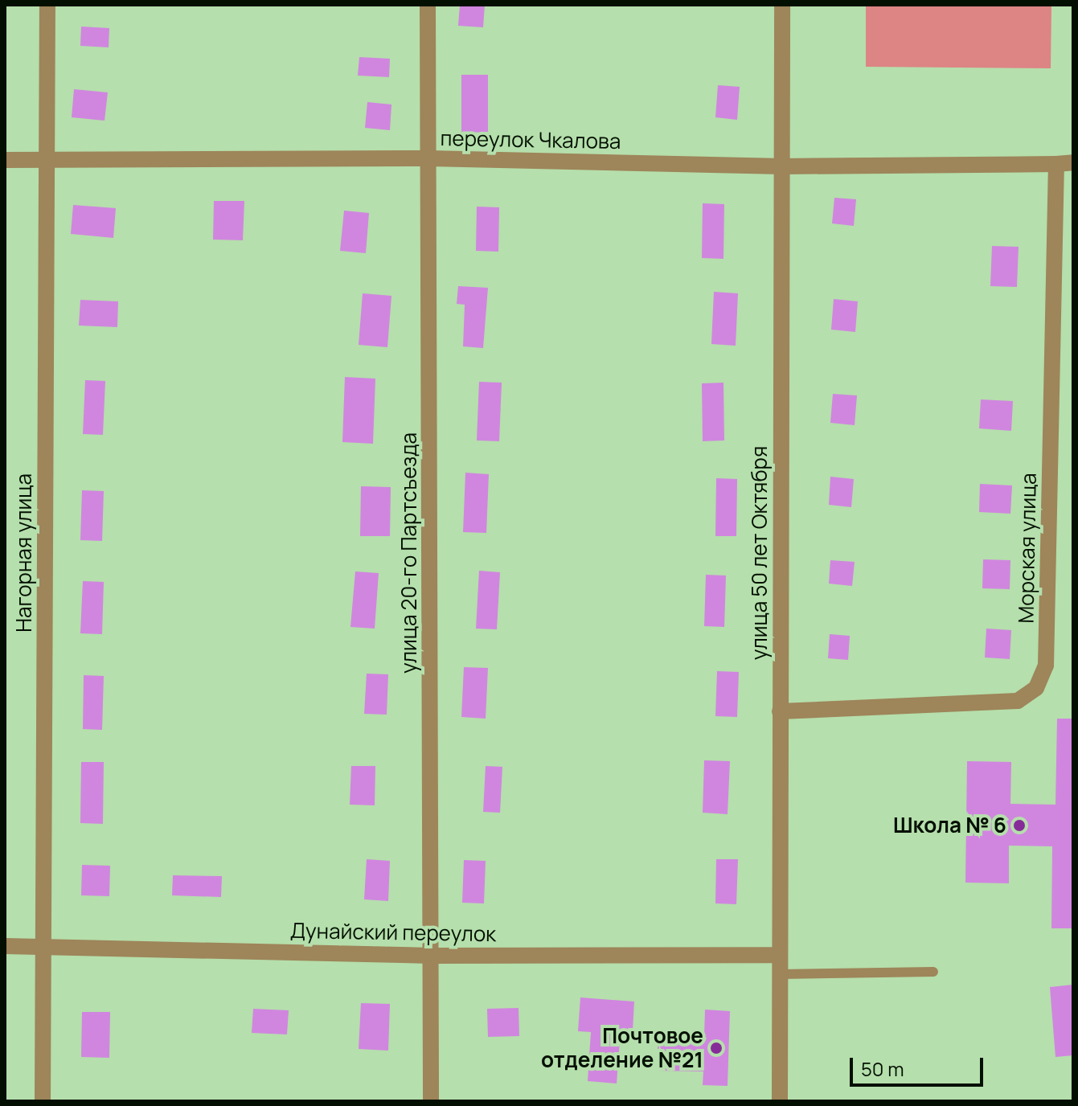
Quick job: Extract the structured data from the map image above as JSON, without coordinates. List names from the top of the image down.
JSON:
{
  "streets": {
    "street": [
      "переулок Чкалова",
      "Морская улица",
      "Нагорная улица",
      "улица 20-го Партсъезда",
      "улица 50 лет Октября",
      "Дунайский переулок"
    ]
  },
  "crossings": [
    ["переулок Чкалова", "Морская улица"],
    ["переулок Чкалова", "Нагорная улица"],
    ["переулок Чкалова", "улица 20-го Партсъезда"],
    ["переулок Чкалова", "улица 50 лет Октября"],
    ["Морская улица", "улица 50 лет Октября"],
    ["Нагорная улица", "Дунайский переулок"],
    ["улица 20-го Партсъезда", "Дунайский переулок"],
    ["улица 50 лет Октября", "Дунайский переулок"]
  ],
  "places": ["Школа № 6", "Почтовое отделение №21"],
  "scale_bar": "50 m"
}
